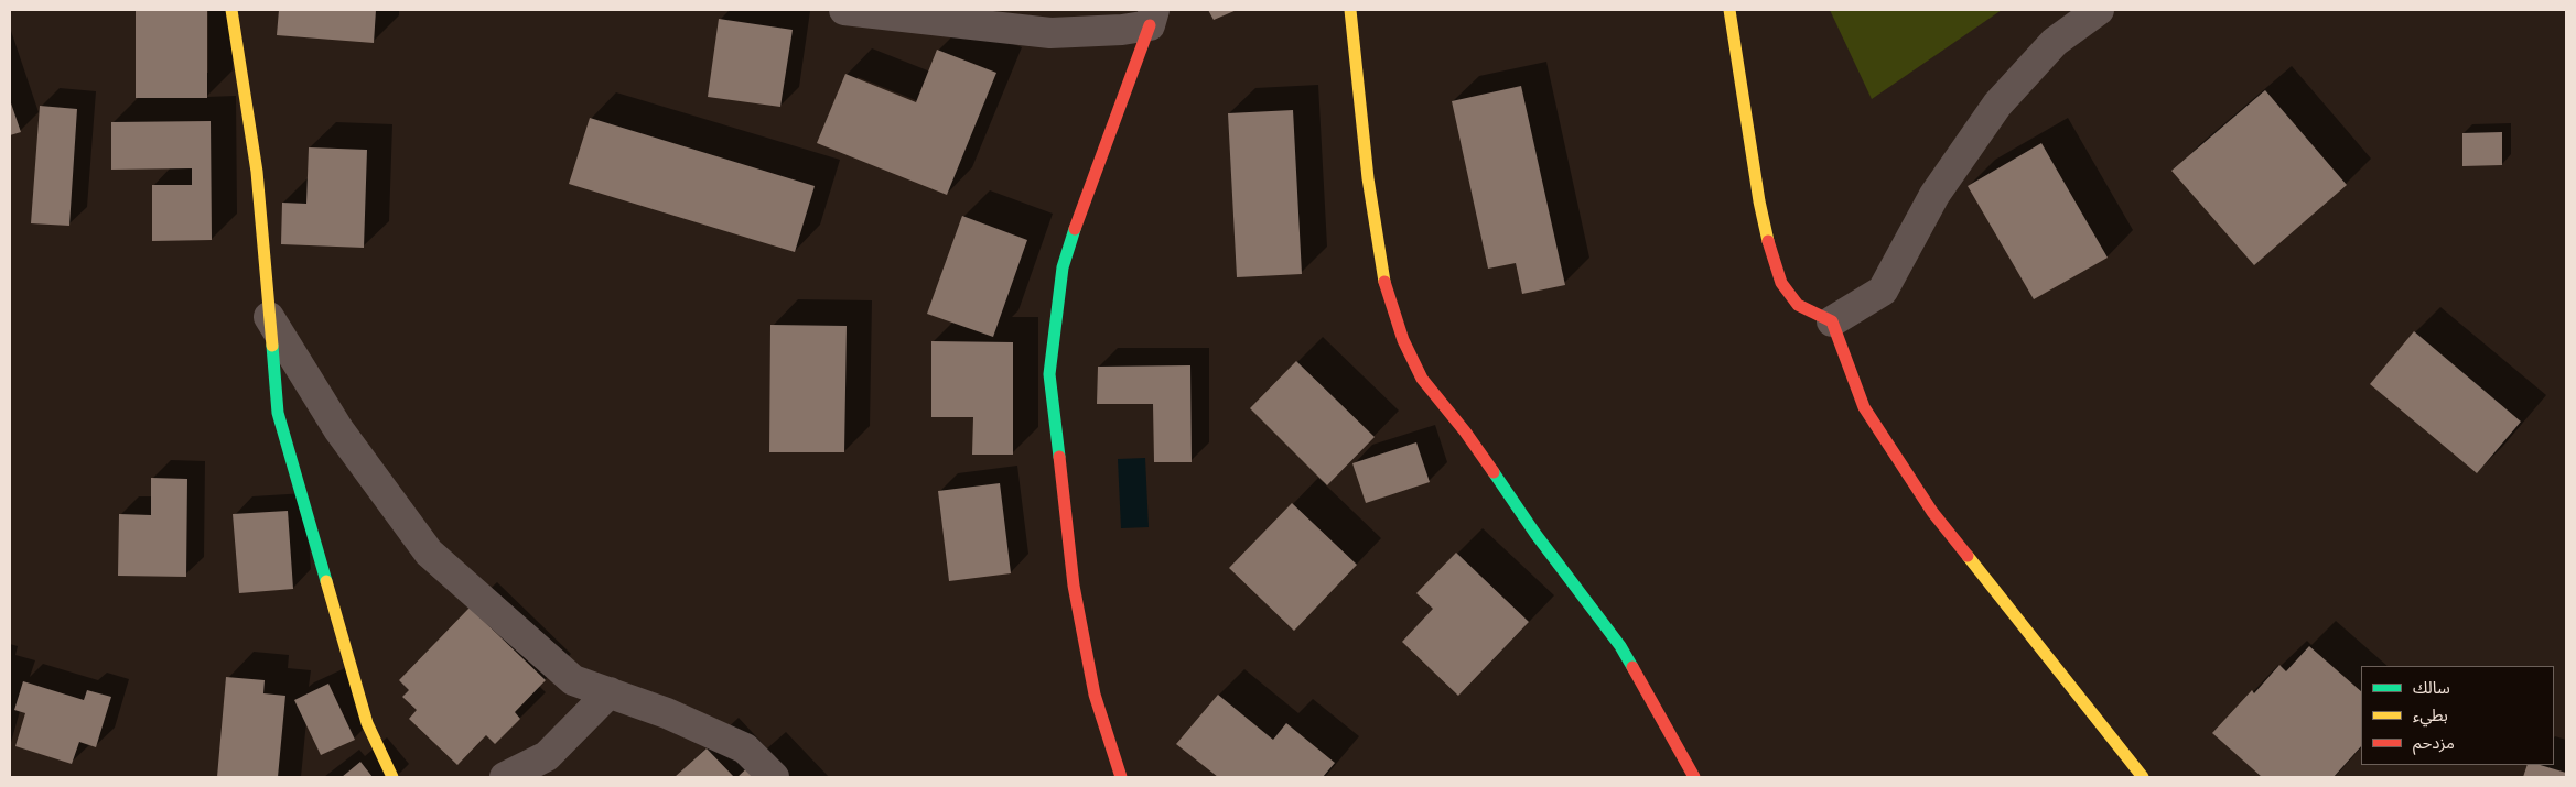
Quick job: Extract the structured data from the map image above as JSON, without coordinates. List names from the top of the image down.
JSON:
{
  "legend": ["سالك", "بطيء", "مزدحم"]
}
